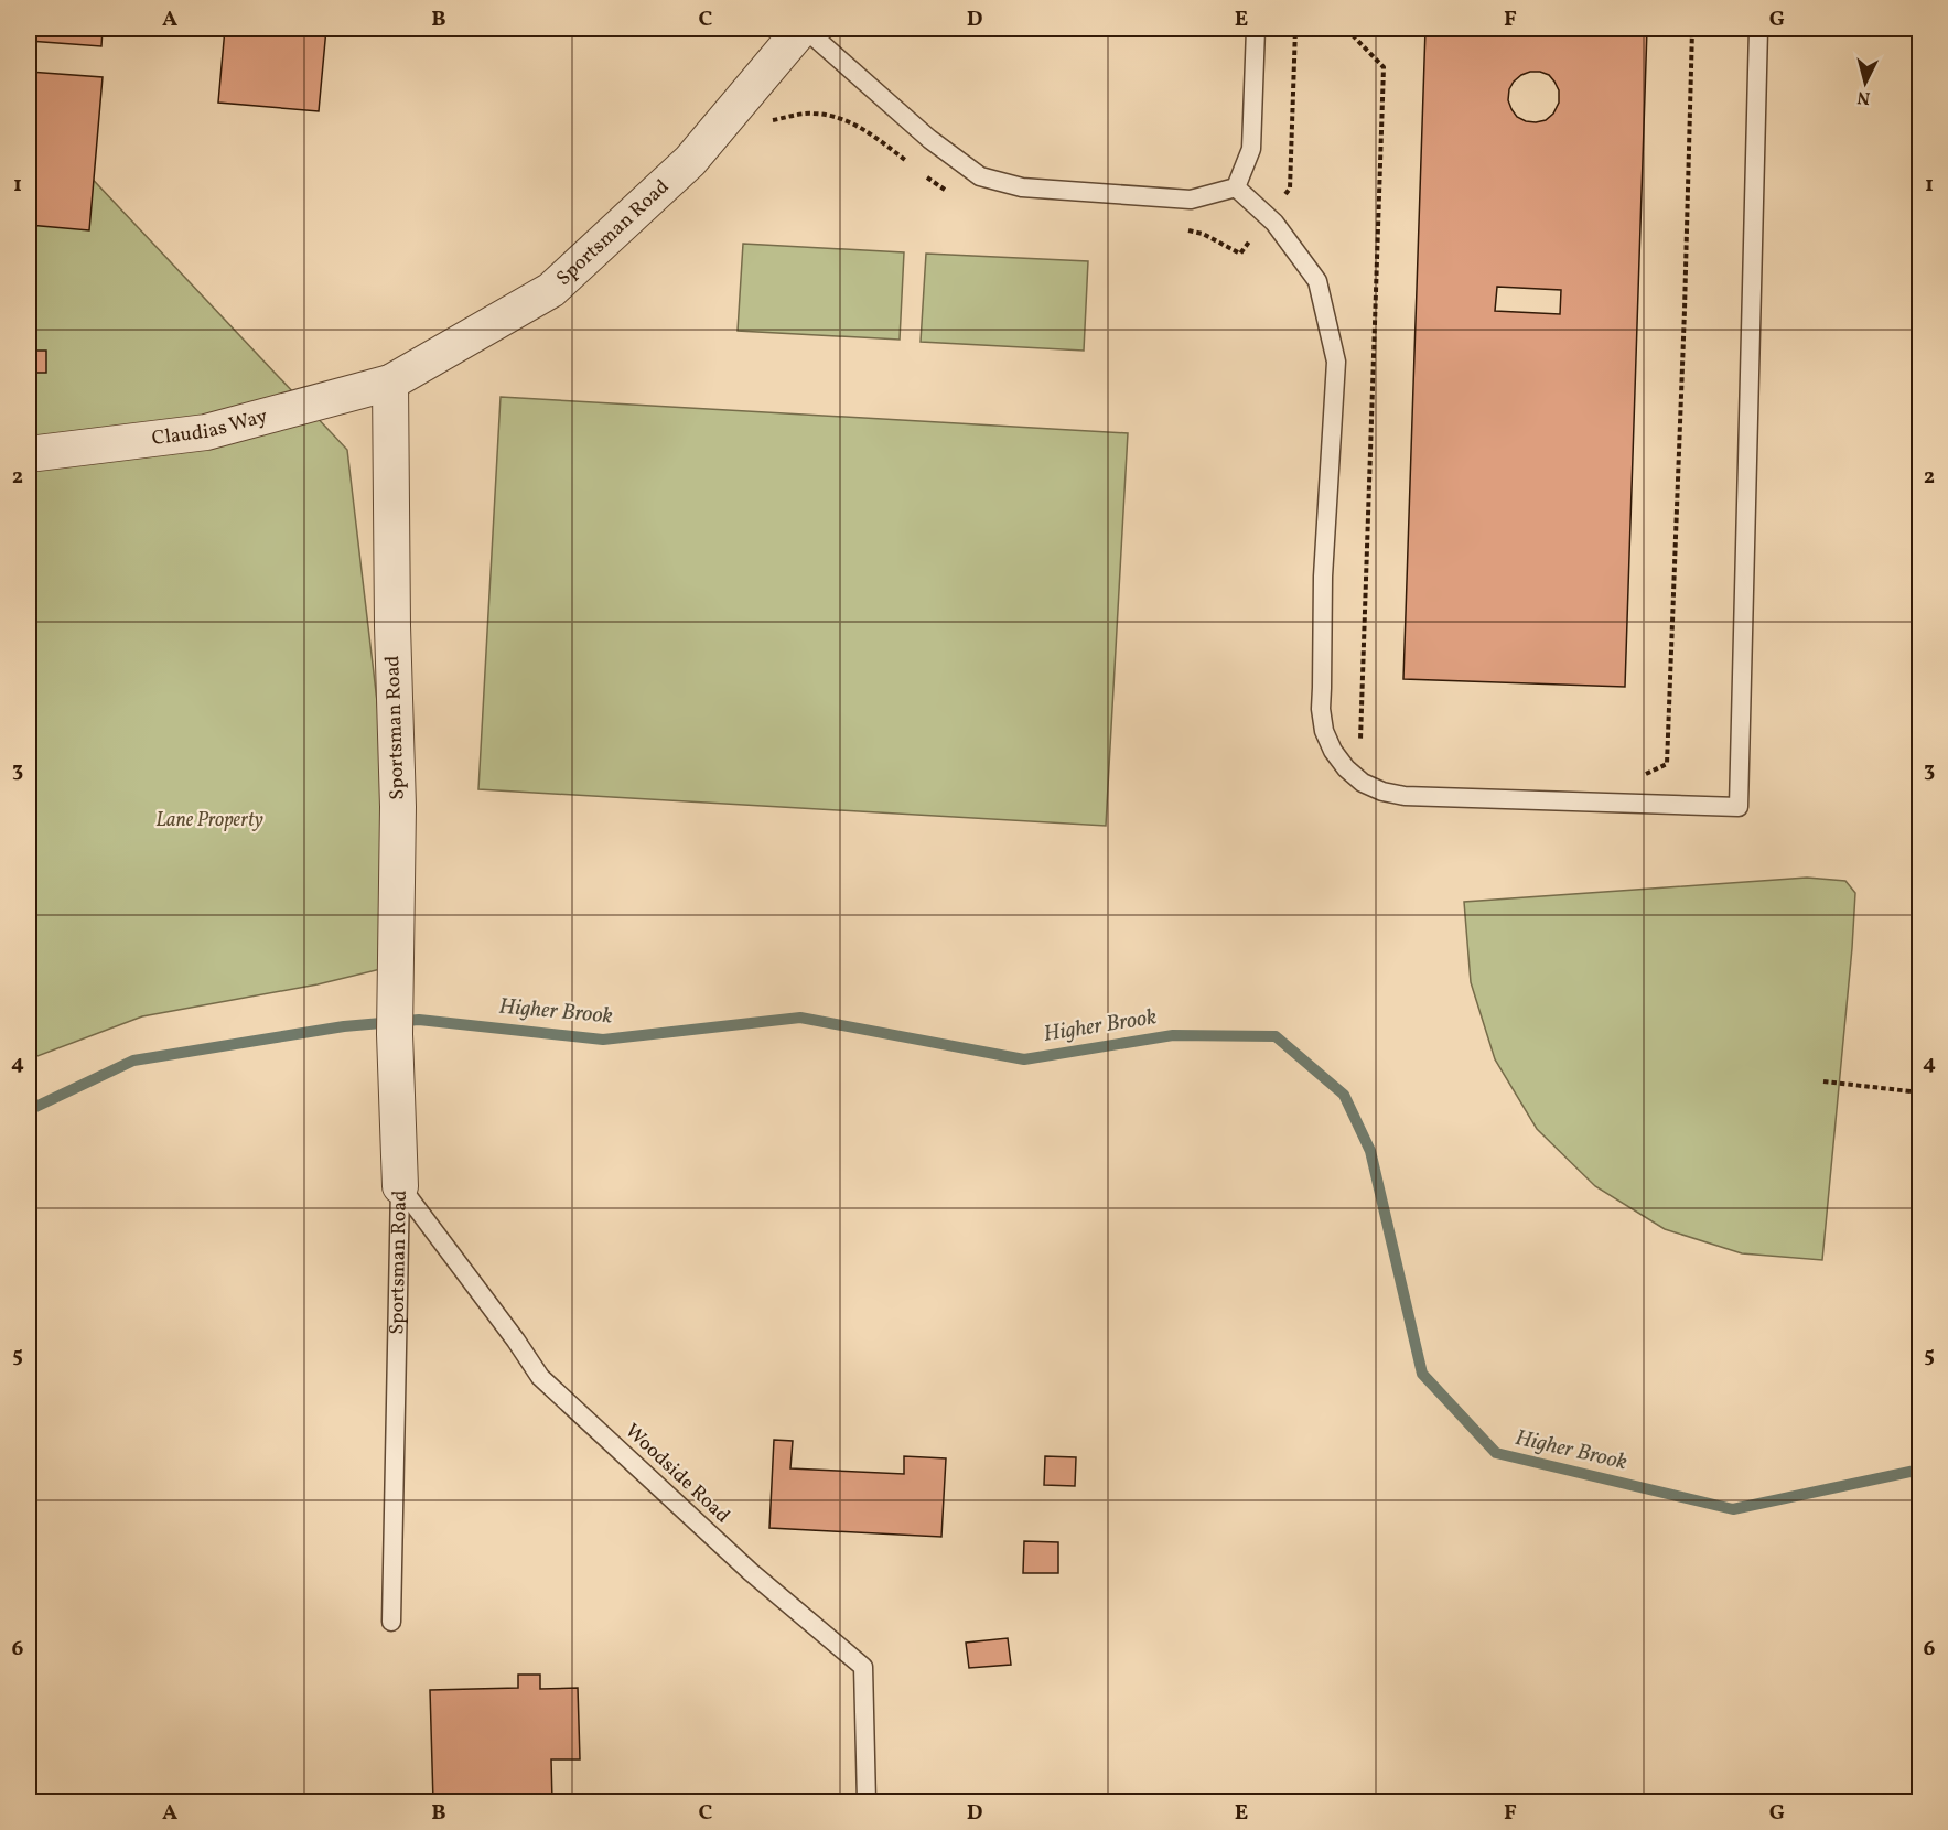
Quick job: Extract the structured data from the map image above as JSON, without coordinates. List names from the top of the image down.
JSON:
{
  "streets": {
    "street": ["Sportsman Road", "Claudias Way"],
    "lane": ["Woodside Road"]
  },
  "crossings": [
    ["Sportsman Road", "Claudias Way"],
    ["Sportsman Road", "Woodside Road"]
  ],
  "water": ["Higher Brook"],
  "parks": ["Lane Property"],
  "north": "bottom",
  "grid": {
    "columns": [
      "A",
      "B",
      "C",
      "D",
      "E",
      "F",
      "G"
    ],
    "rows": [
      "1",
      "2",
      "3",
      "4",
      "5",
      "6"
    ]
  }
}
